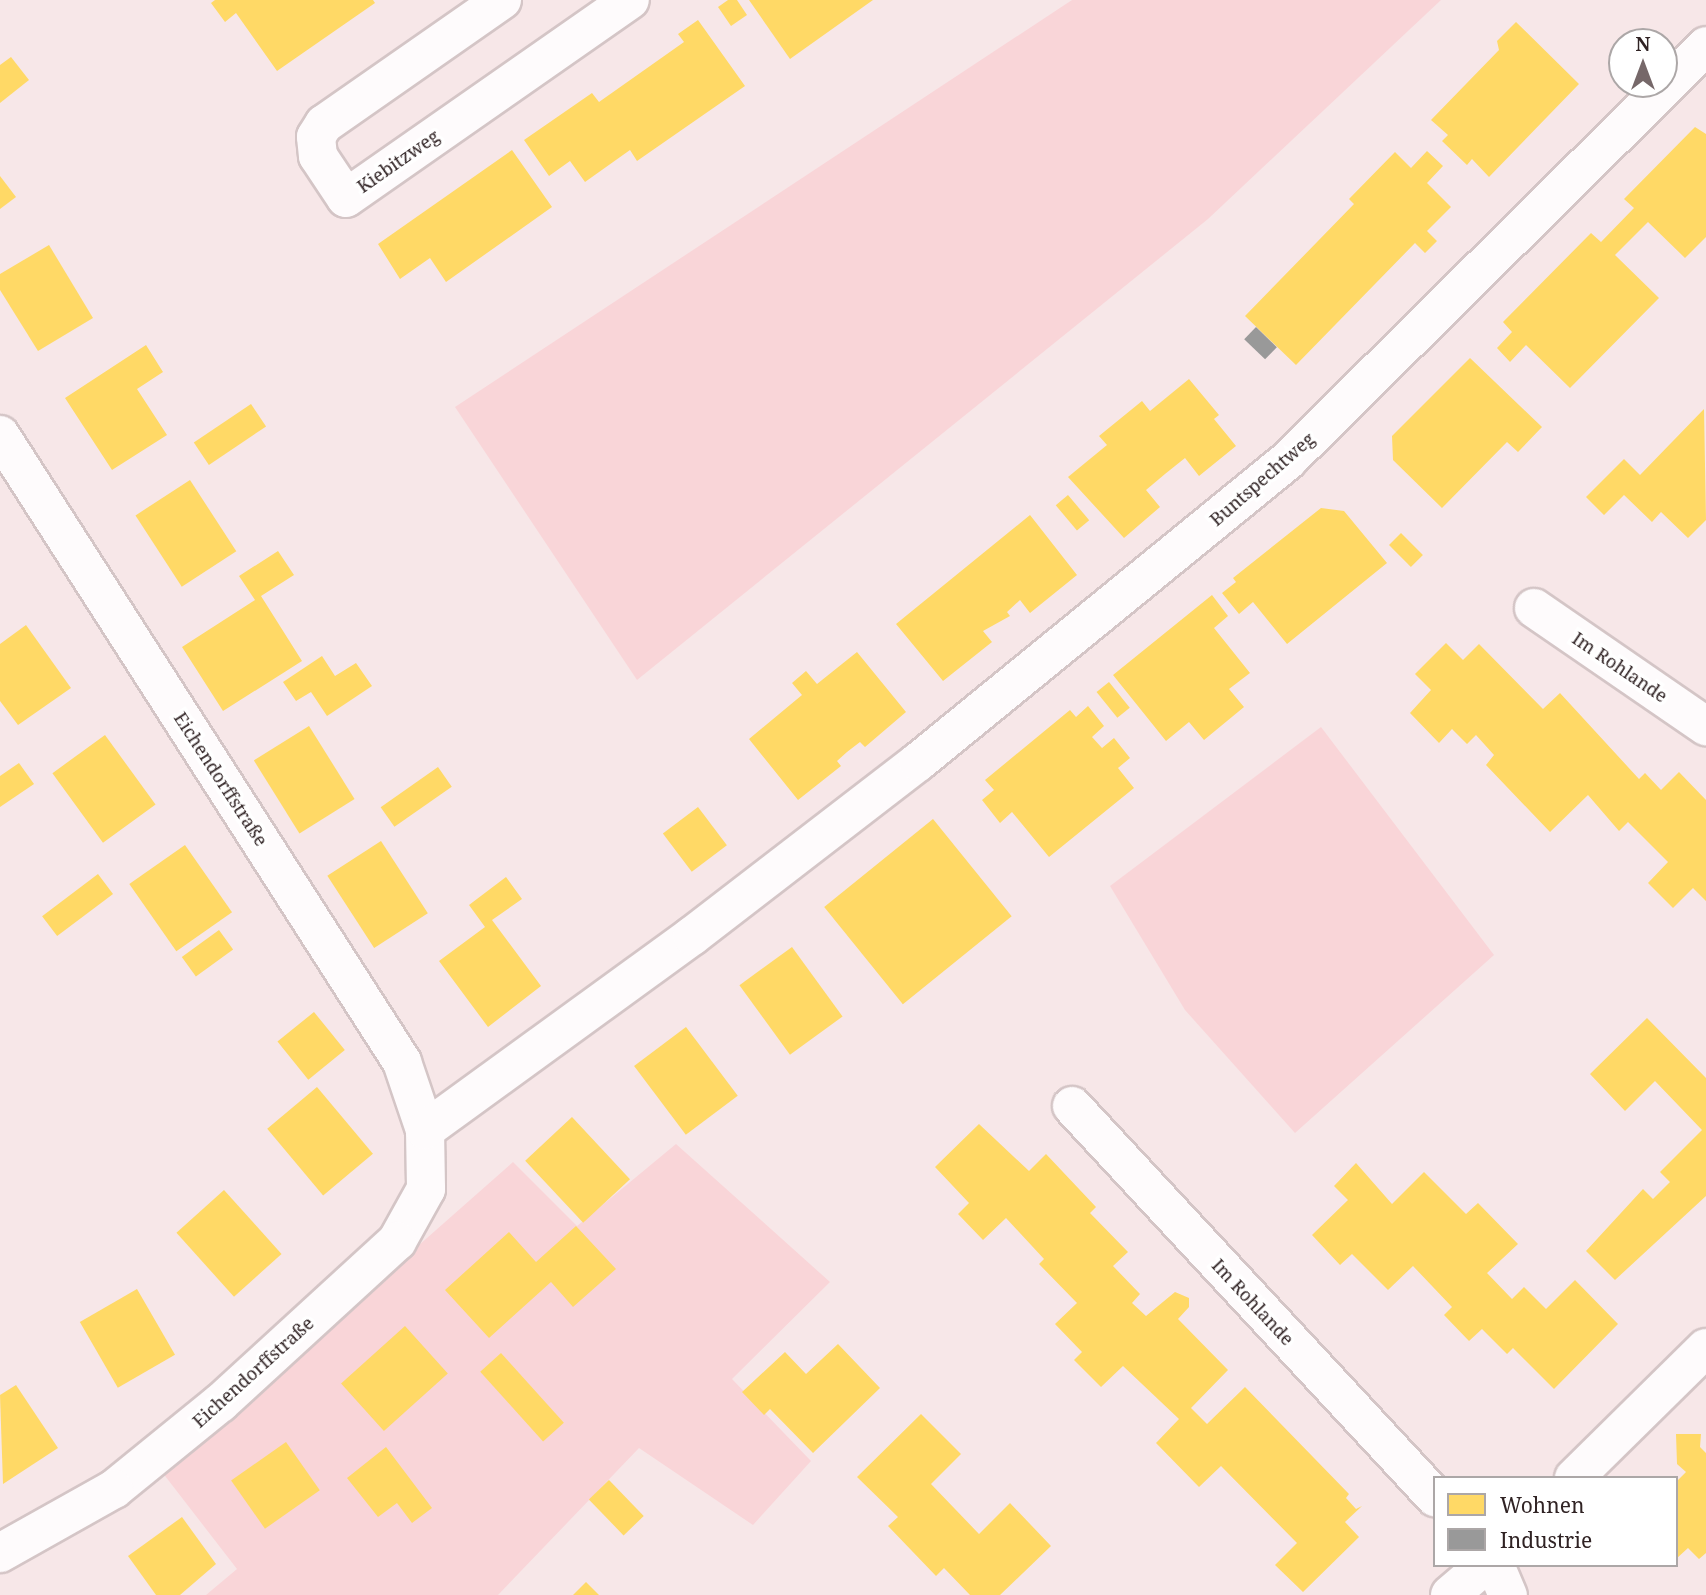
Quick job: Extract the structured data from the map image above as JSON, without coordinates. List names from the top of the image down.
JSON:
{
  "streets": {
    "street": [
      "Kiebitzweg",
      "Buntspechtweg",
      "Im Rohlande",
      "Eichendorffstraße"
    ]
  },
  "crossings": [
    ["Buntspechtweg", "Eichendorffstraße"]
  ],
  "legend": ["Wohnen", "Industrie"],
  "north": "top"
}
